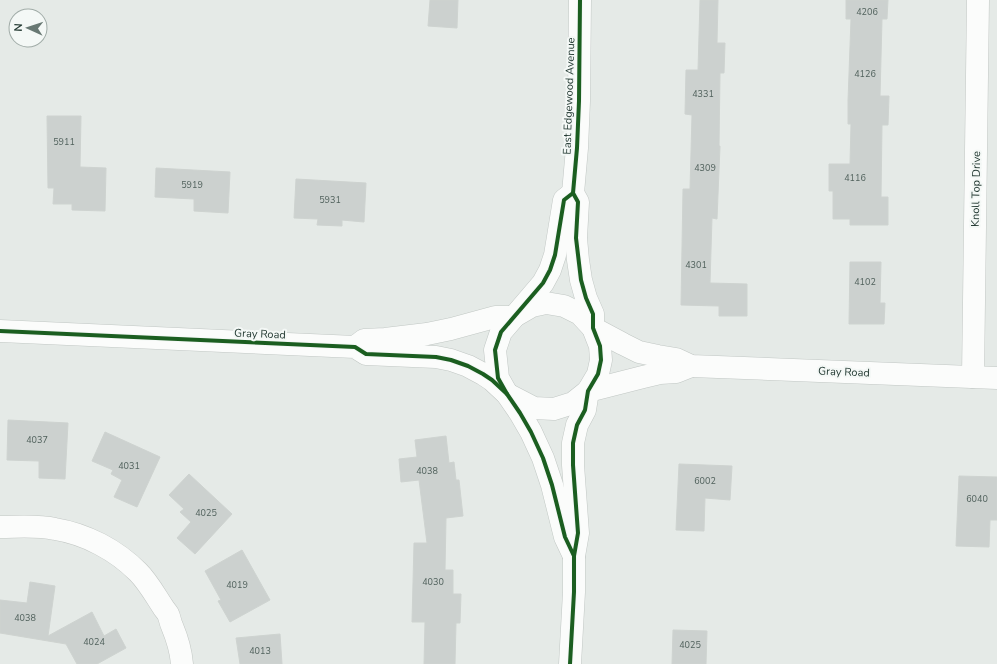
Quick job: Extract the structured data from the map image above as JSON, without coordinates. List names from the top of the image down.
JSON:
{
  "streets": {
    "street": ["East Edgewood Avenue", "Knoll Top Drive", "Gray Road"]
  },
  "crossings": [
    ["East Edgewood Avenue", "Gray Road"],
    ["Knoll Top Drive", "Gray Road"]
  ],
  "house_numbers": [
    "4206",
    "4126",
    "4331",
    "5911",
    "4309",
    "4116",
    "5919",
    "5931",
    "4301",
    "4102",
    "4037",
    "4031",
    "4038",
    "6002",
    "6040",
    "4025",
    "4030",
    "4019",
    "4038",
    "4024",
    "4025",
    "4013"
  ],
  "north": "left"
}
